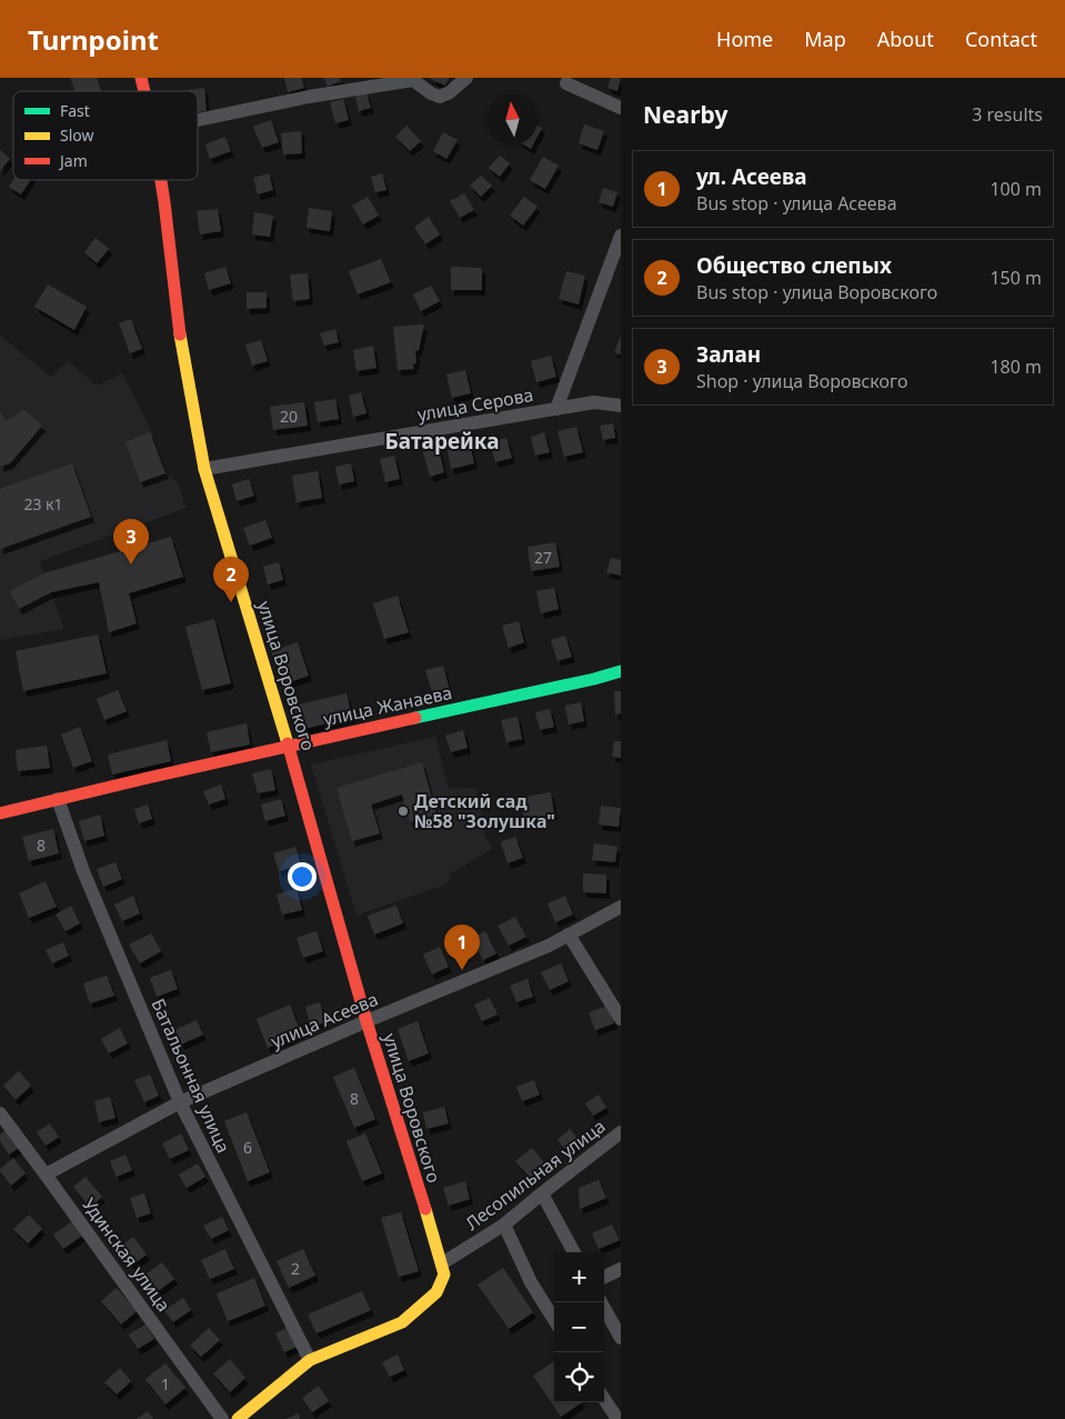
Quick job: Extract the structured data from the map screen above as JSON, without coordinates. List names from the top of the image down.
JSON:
{
  "streets": {
    "street": [
      "улица Серова",
      "улица Воровского",
      "улица Жанаева",
      "улица Асеева",
      "Батальонная улица",
      "Лесопильная улица",
      "Удинская улица"
    ]
  },
  "crossings": [
    ["улица Серова", "улица Воровского"],
    ["улица Воровского", "улица Жанаева"],
    ["улица Воровского", "улица Асеева"],
    ["улица Воровского", "Лесопильная улица"],
    ["улица Жанаева", "Батальонная улица"],
    ["улица Асеева", "Батальонная улица"],
    ["улица Асеева", "Удинская улица"]
  ],
  "districts": ["Батарейка"],
  "places": ["Детский сад №58 \"Золушка\""],
  "house_numbers": [
    "20",
    "23 к1",
    "27",
    "8",
    "8",
    "6",
    "2",
    "1"
  ],
  "legend": ["Fast", "Slow", "Jam"],
  "north": "top",
  "page": {
    "header": "Turnpoint",
    "nav": [
      "Home",
      "Map",
      "About",
      "Contact"
    ],
    "heading": ["Nearby", "3 results"],
    "list": [
      {
        "mark": "1",
        "name": "ул. Асеева",
        "note": "Bus stop · улица Асеева",
        "value": "100 m"
      },
      {
        "mark": "2",
        "name": "Общество слепых",
        "note": "Bus stop · улица Воровского",
        "value": "150 m"
      },
      {
        "mark": "3",
        "name": "Залан",
        "note": "Shop · улица Воровского",
        "value": "180 m"
      }
    ],
    "pins": ["3", "2", "1"],
    "map_buttons": ["+", "−"]
  }
}
